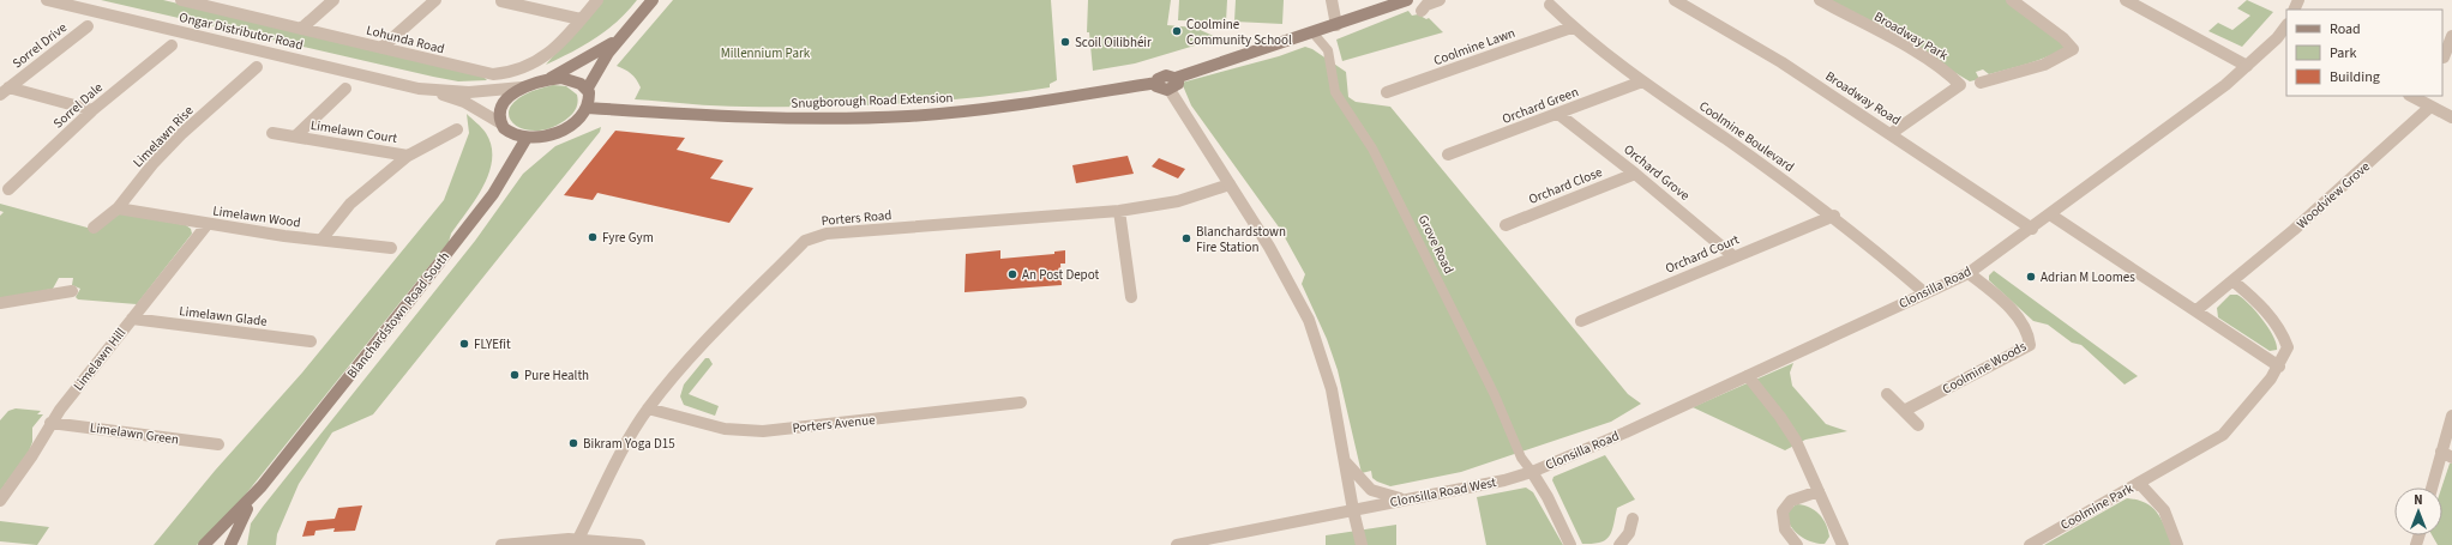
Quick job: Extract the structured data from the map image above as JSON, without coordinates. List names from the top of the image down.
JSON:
{
  "streets": {
    "main road": ["Snugborough Road Extension", "Blanchardstown Road South"],
    "street": [
      "Ongar Distributor Road",
      "Broadway Park",
      "Lohunda Road",
      "Sorrel Drive",
      "Coolmine Lawn",
      "Broadway Road",
      "Sorrel Dale",
      "Orchard Green",
      "Limelawn Court",
      "Limelawn Rise",
      "Coolmine Boulevard",
      "Orchard Grove",
      "Orchard Close",
      "Woodview Grove",
      "Limelawn Wood",
      "Porters Road",
      "Grove Road",
      "Orchard Court",
      "Clonsilla Road",
      "Limelawn Glade",
      "Limelawn Hill",
      "Coolmine Woods",
      "Porters Avenue",
      "Limelawn Green",
      "Clonsilla Road West",
      "Coolmine Park"
    ]
  },
  "crossings": [
    ["Ongar Distributor Road", "Snugborough Road Extension"],
    ["Ongar Distributor Road", "Blanchardstown Road South"],
    ["Broadway Park", "Broadway Road"],
    ["Sorrel Drive", "Sorrel Dale"],
    ["Coolmine Lawn", "Coolmine Boulevard"],
    ["Broadway Road", "Clonsilla Road"],
    ["Snugborough Road Extension", "Blanchardstown Road South"],
    ["Orchard Green", "Coolmine Boulevard"],
    ["Orchard Green", "Orchard Grove"],
    ["Limelawn Court", "Limelawn Wood"],
    ["Limelawn Rise", "Limelawn Wood"],
    ["Coolmine Boulevard", "Orchard Court"],
    ["Coolmine Boulevard", "Clonsilla Road"],
    ["Orchard Grove", "Orchard Close"],
    ["Orchard Grove", "Orchard Court"],
    ["Limelawn Wood", "Limelawn Hill"],
    ["Porters Road", "Porters Avenue"],
    ["Grove Road", "Clonsilla Road"],
    ["Grove Road", "Clonsilla Road West"],
    ["Clonsilla Road", "Coolmine Woods"],
    ["Clonsilla Road", "Clonsilla Road West"],
    ["Limelawn Glade", "Limelawn Hill"],
    ["Limelawn Hill", "Limelawn Green"]
  ],
  "parks": ["Millennium Park"],
  "places": [
    "Coolmine Community School",
    "Scoil Oilibhéir",
    "Fyre Gym",
    "Blanchardstown Fire Station",
    "An Post Depot",
    "Adrian M Loomes",
    "FLYEfit",
    "Pure Health",
    "Bikram Yoga D15"
  ],
  "legend": ["Road", "Park", "Building"],
  "north": "top"
}
